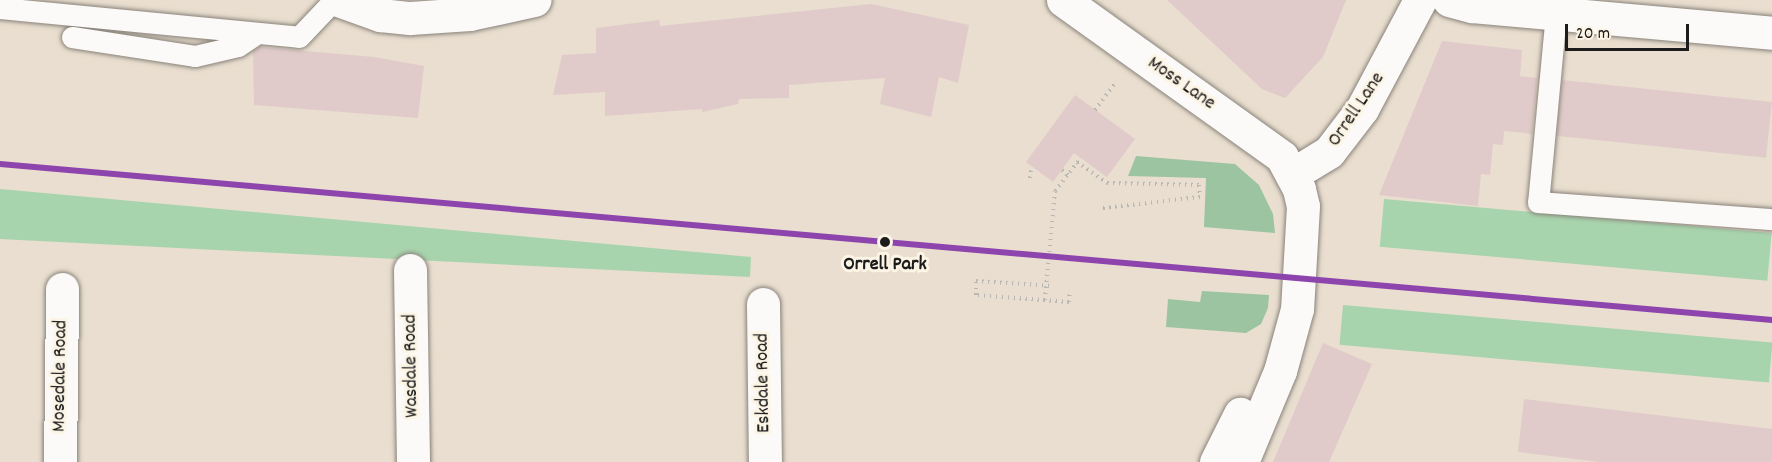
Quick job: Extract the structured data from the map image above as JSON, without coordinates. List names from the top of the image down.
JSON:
{
  "streets": {
    "street": [
      "Moss Lane",
      "Orrell Lane",
      "Wasdale Road",
      "Mosedale Road",
      "Eskdale Road"
    ]
  },
  "crossings": [
    ["Moss Lane", "Orrell Lane"]
  ],
  "places": ["Orrell Park"],
  "scale_bar": "20 m"
}
